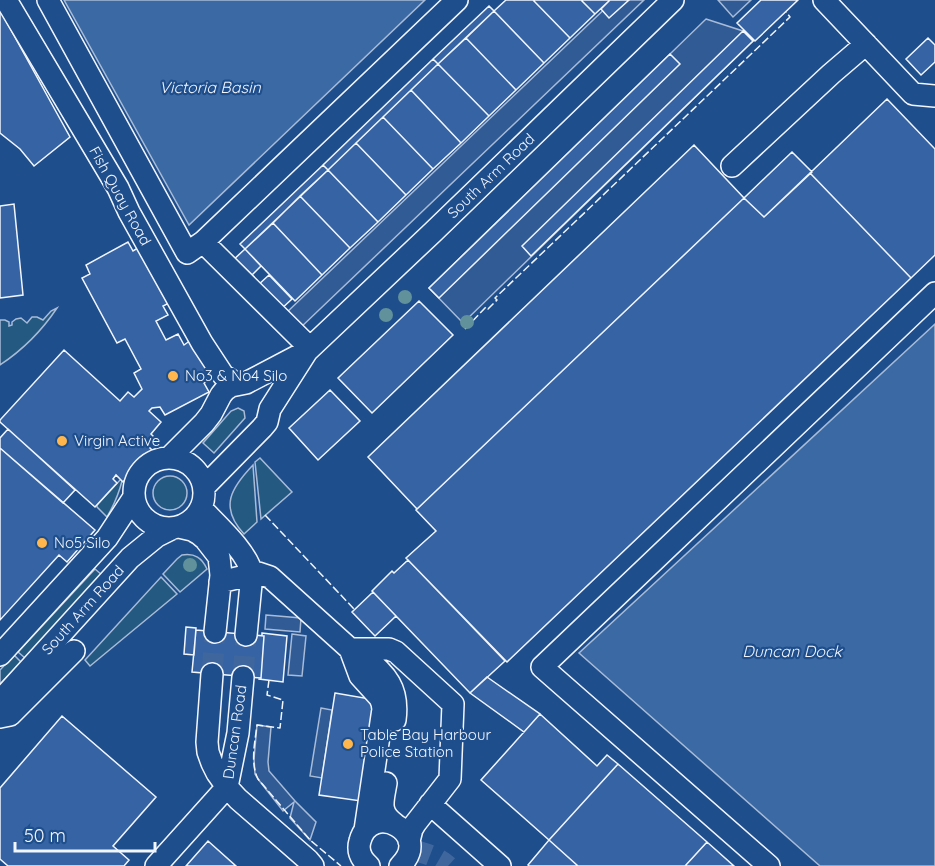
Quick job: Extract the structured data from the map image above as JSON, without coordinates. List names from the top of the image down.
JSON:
{
  "streets": {
    "street": ["South Arm Road", "Fish Quay Road", "Duncan Road"]
  },
  "crossings": [
    ["South Arm Road", "Fish Quay Road"]
  ],
  "water": ["Victoria Basin", "Duncan Dock"],
  "places": [
    "No3 & No4 Silo",
    "Virgin Active",
    "No5 Silo",
    "Table Bay Harbour Police Station"
  ],
  "scale_bar": "50 m"
}
